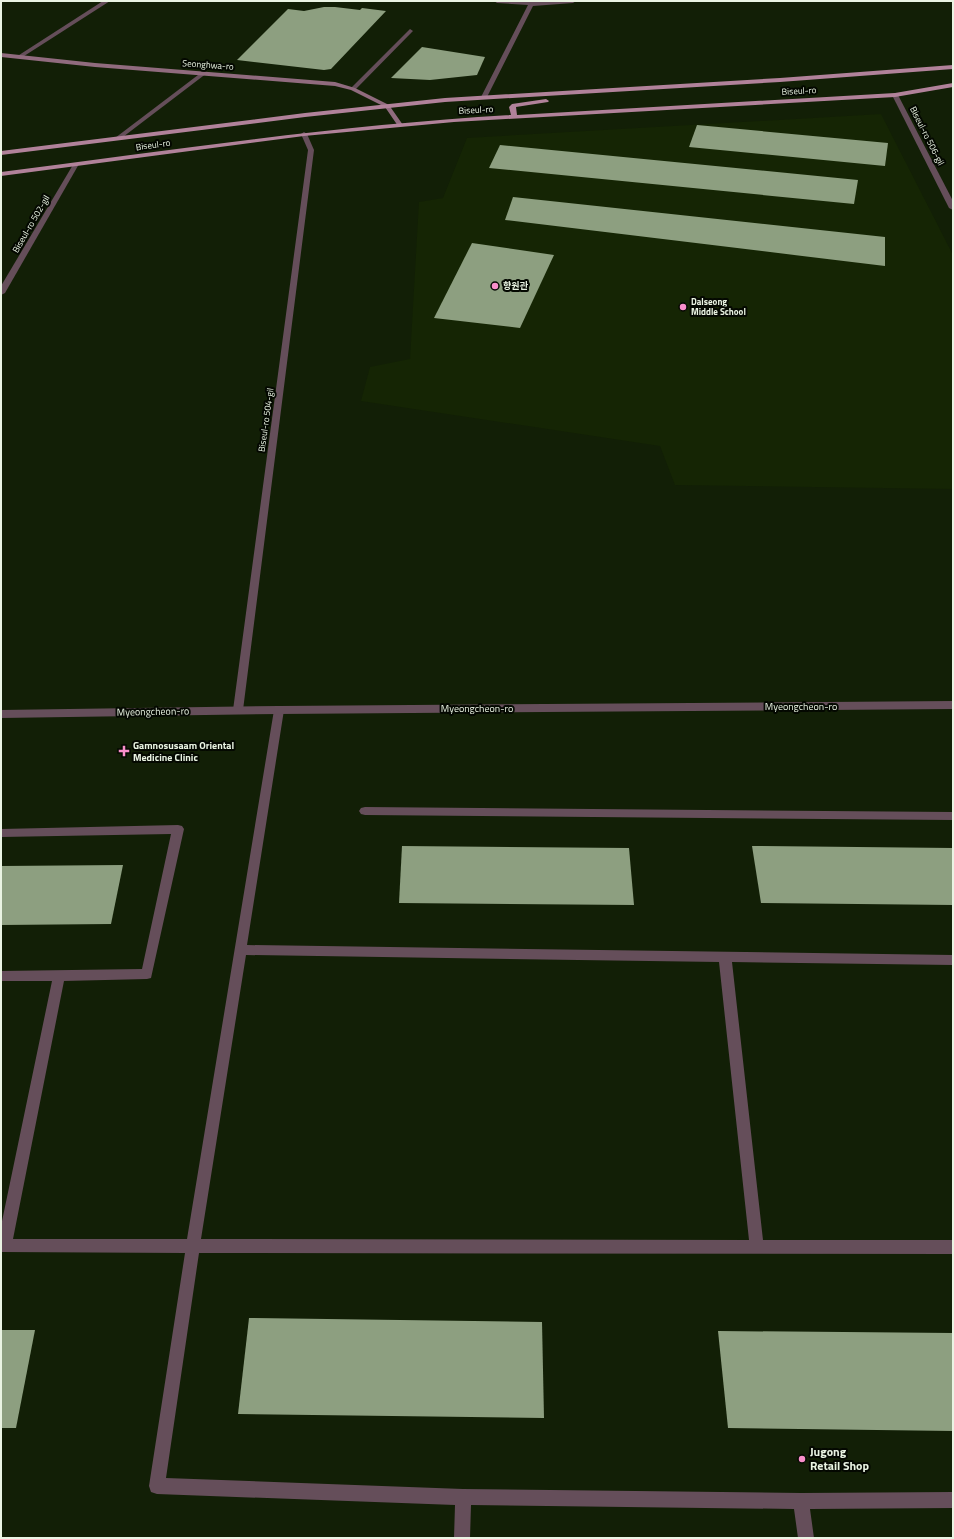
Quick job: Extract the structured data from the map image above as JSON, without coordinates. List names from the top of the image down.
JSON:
{
  "streets": {
    "main road": ["Seonghwa-ro", "Biseul-ro"],
    "street": [
      "Biseul-ro 506-gil",
      "Biseul-ro 502-gil",
      "Biseul-ro 504-gil",
      "Myeongcheon-ro"
    ]
  },
  "crossings": [
    ["Seonghwa-ro", "Biseul-ro"],
    ["Biseul-ro", "Biseul-ro 506-gil"],
    ["Biseul-ro", "Biseul-ro 502-gil"],
    ["Biseul-ro", "Biseul-ro 504-gil"],
    ["Biseul-ro 504-gil", "Myeongcheon-ro"]
  ],
  "places": {
    "other": ["향원관", "Dalseong Middle School", "Jugong Retail Shop"],
    "health": ["Gamnosusaam Oriental Medicine Clinic"]
  }
}
